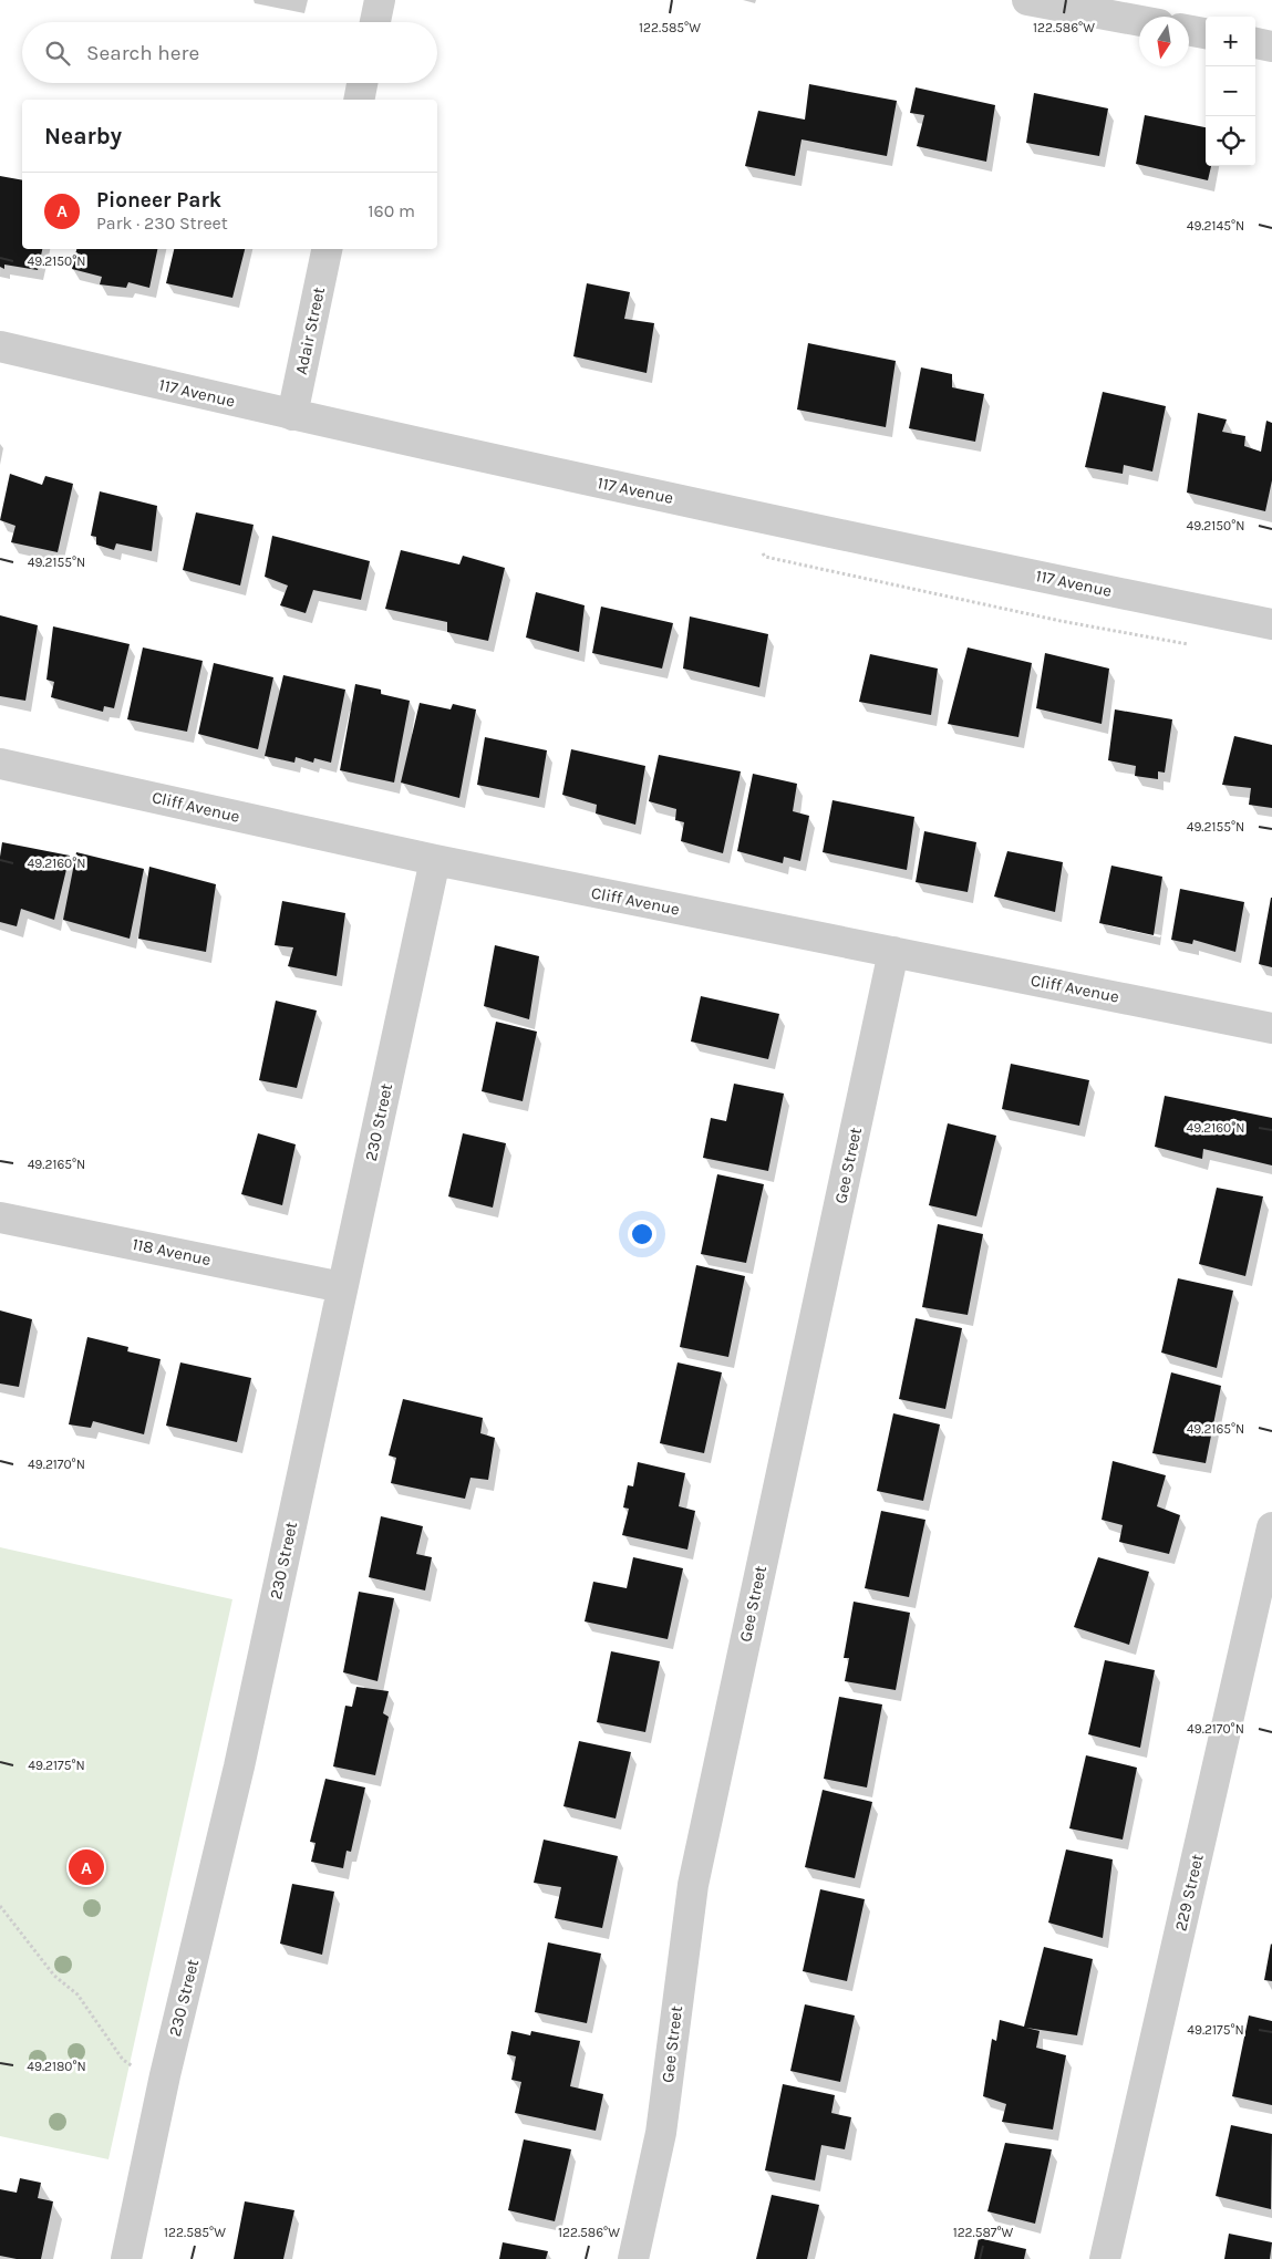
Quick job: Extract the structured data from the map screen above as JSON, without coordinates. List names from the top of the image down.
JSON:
{
  "streets": {
    "street": [
      "Adair Street",
      "117 Avenue",
      "Cliff Avenue",
      "230 Street",
      "Gee Street",
      "118 Avenue",
      "229 Street"
    ]
  },
  "crossings": [
    ["Adair Street", "117 Avenue"],
    ["Cliff Avenue", "230 Street"],
    ["Cliff Avenue", "Gee Street"],
    ["230 Street", "118 Avenue"]
  ],
  "north": "bottom",
  "page": {
    "map_buttons": ["+", "−"],
    "search": "Search here",
    "heading": "Nearby",
    "list": [
      {
        "mark": "A",
        "name": "Pioneer Park",
        "note": "Park · 230 Street",
        "value": "160 m"
      }
    ],
    "pins": "A"
  },
  "coordinates": [
    "122.585°W",
    "122.586°W",
    "49.2145°N",
    "49.2150°N",
    "49.2155°N",
    "49.2160°N",
    "49.2165°N",
    "49.2170°N",
    "49.2175°N",
    "49.2180°N",
    "122.587°W"
  ]
}
